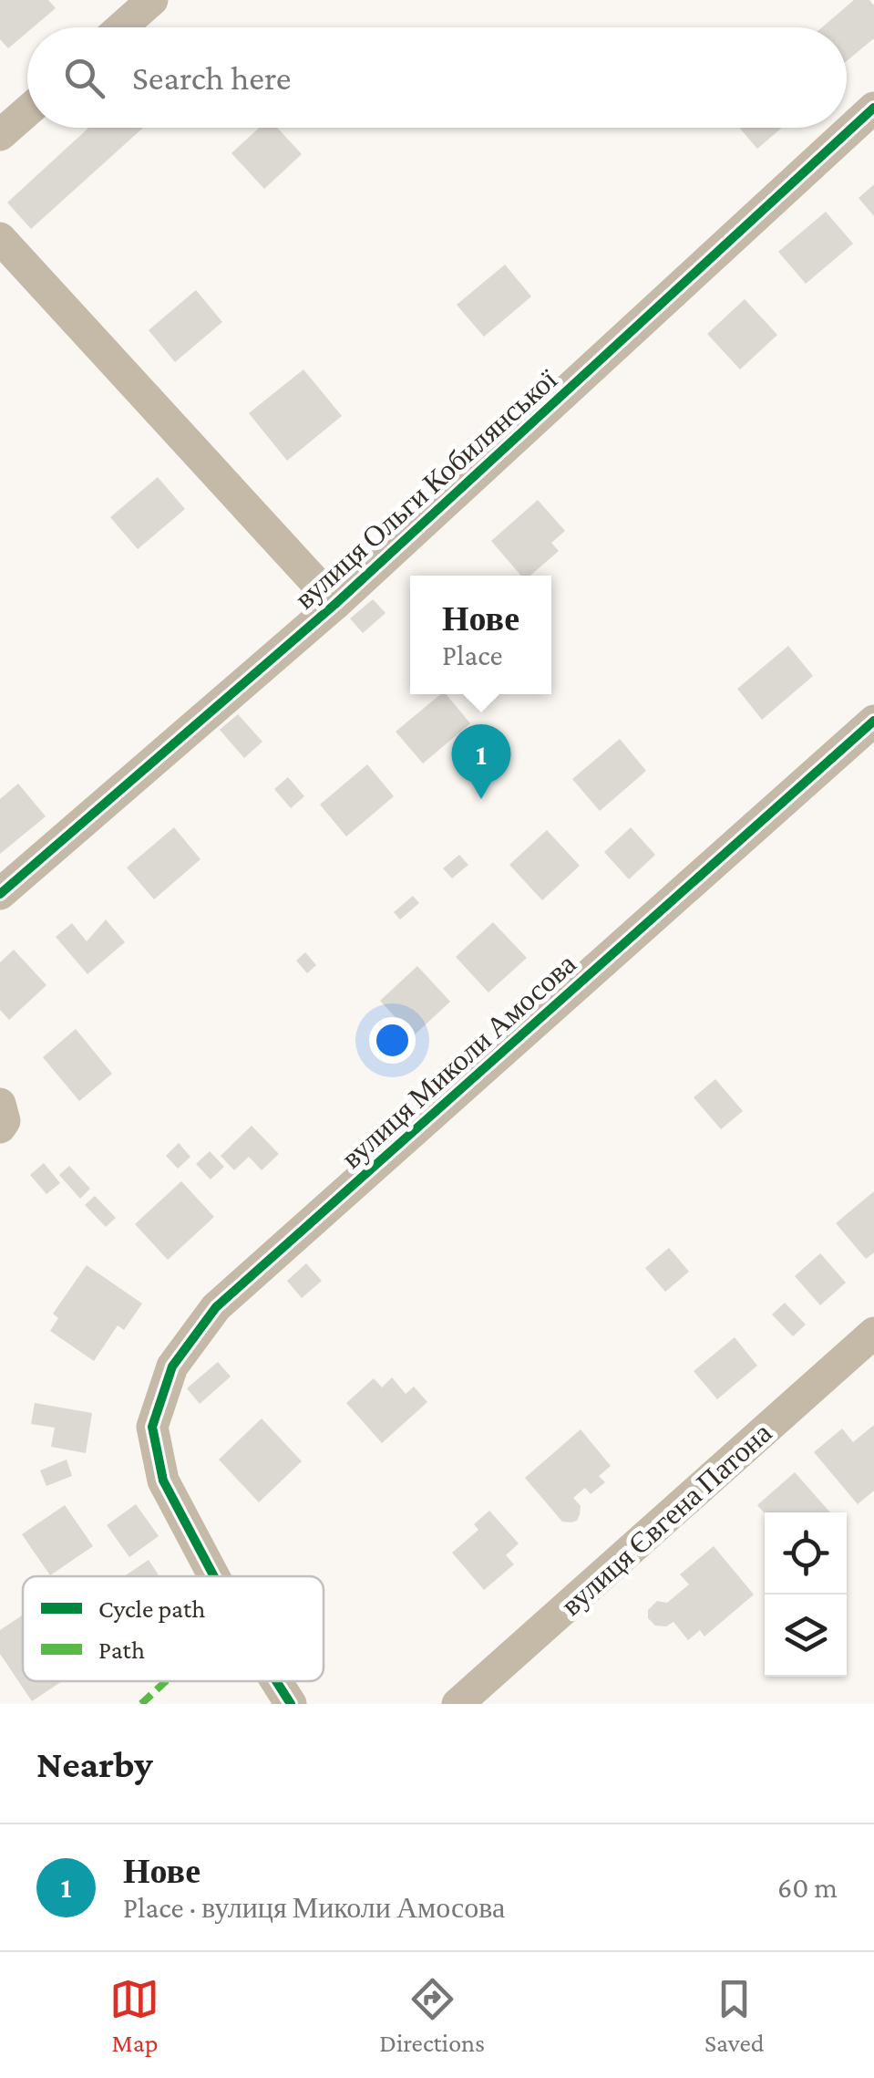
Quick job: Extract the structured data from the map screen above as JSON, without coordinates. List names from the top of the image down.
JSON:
{
  "streets": {
    "street": ["вулиця Ольги Кобилянської", "вулиця Миколи Амосова", "вулиця Євгена Патона"]
  },
  "legend": ["Cycle path", "Path"],
  "page": {
    "search": "Search here",
    "popup": ["Нове", "Place"],
    "pins": "1",
    "heading": "Nearby",
    "list": [
      {
        "mark": "1",
        "name": "Нове",
        "note": "Place · вулиця Миколи Амосова",
        "value": "60 m"
      }
    ],
    "nav": ["Map", "Directions", "Saved"]
  }
}
